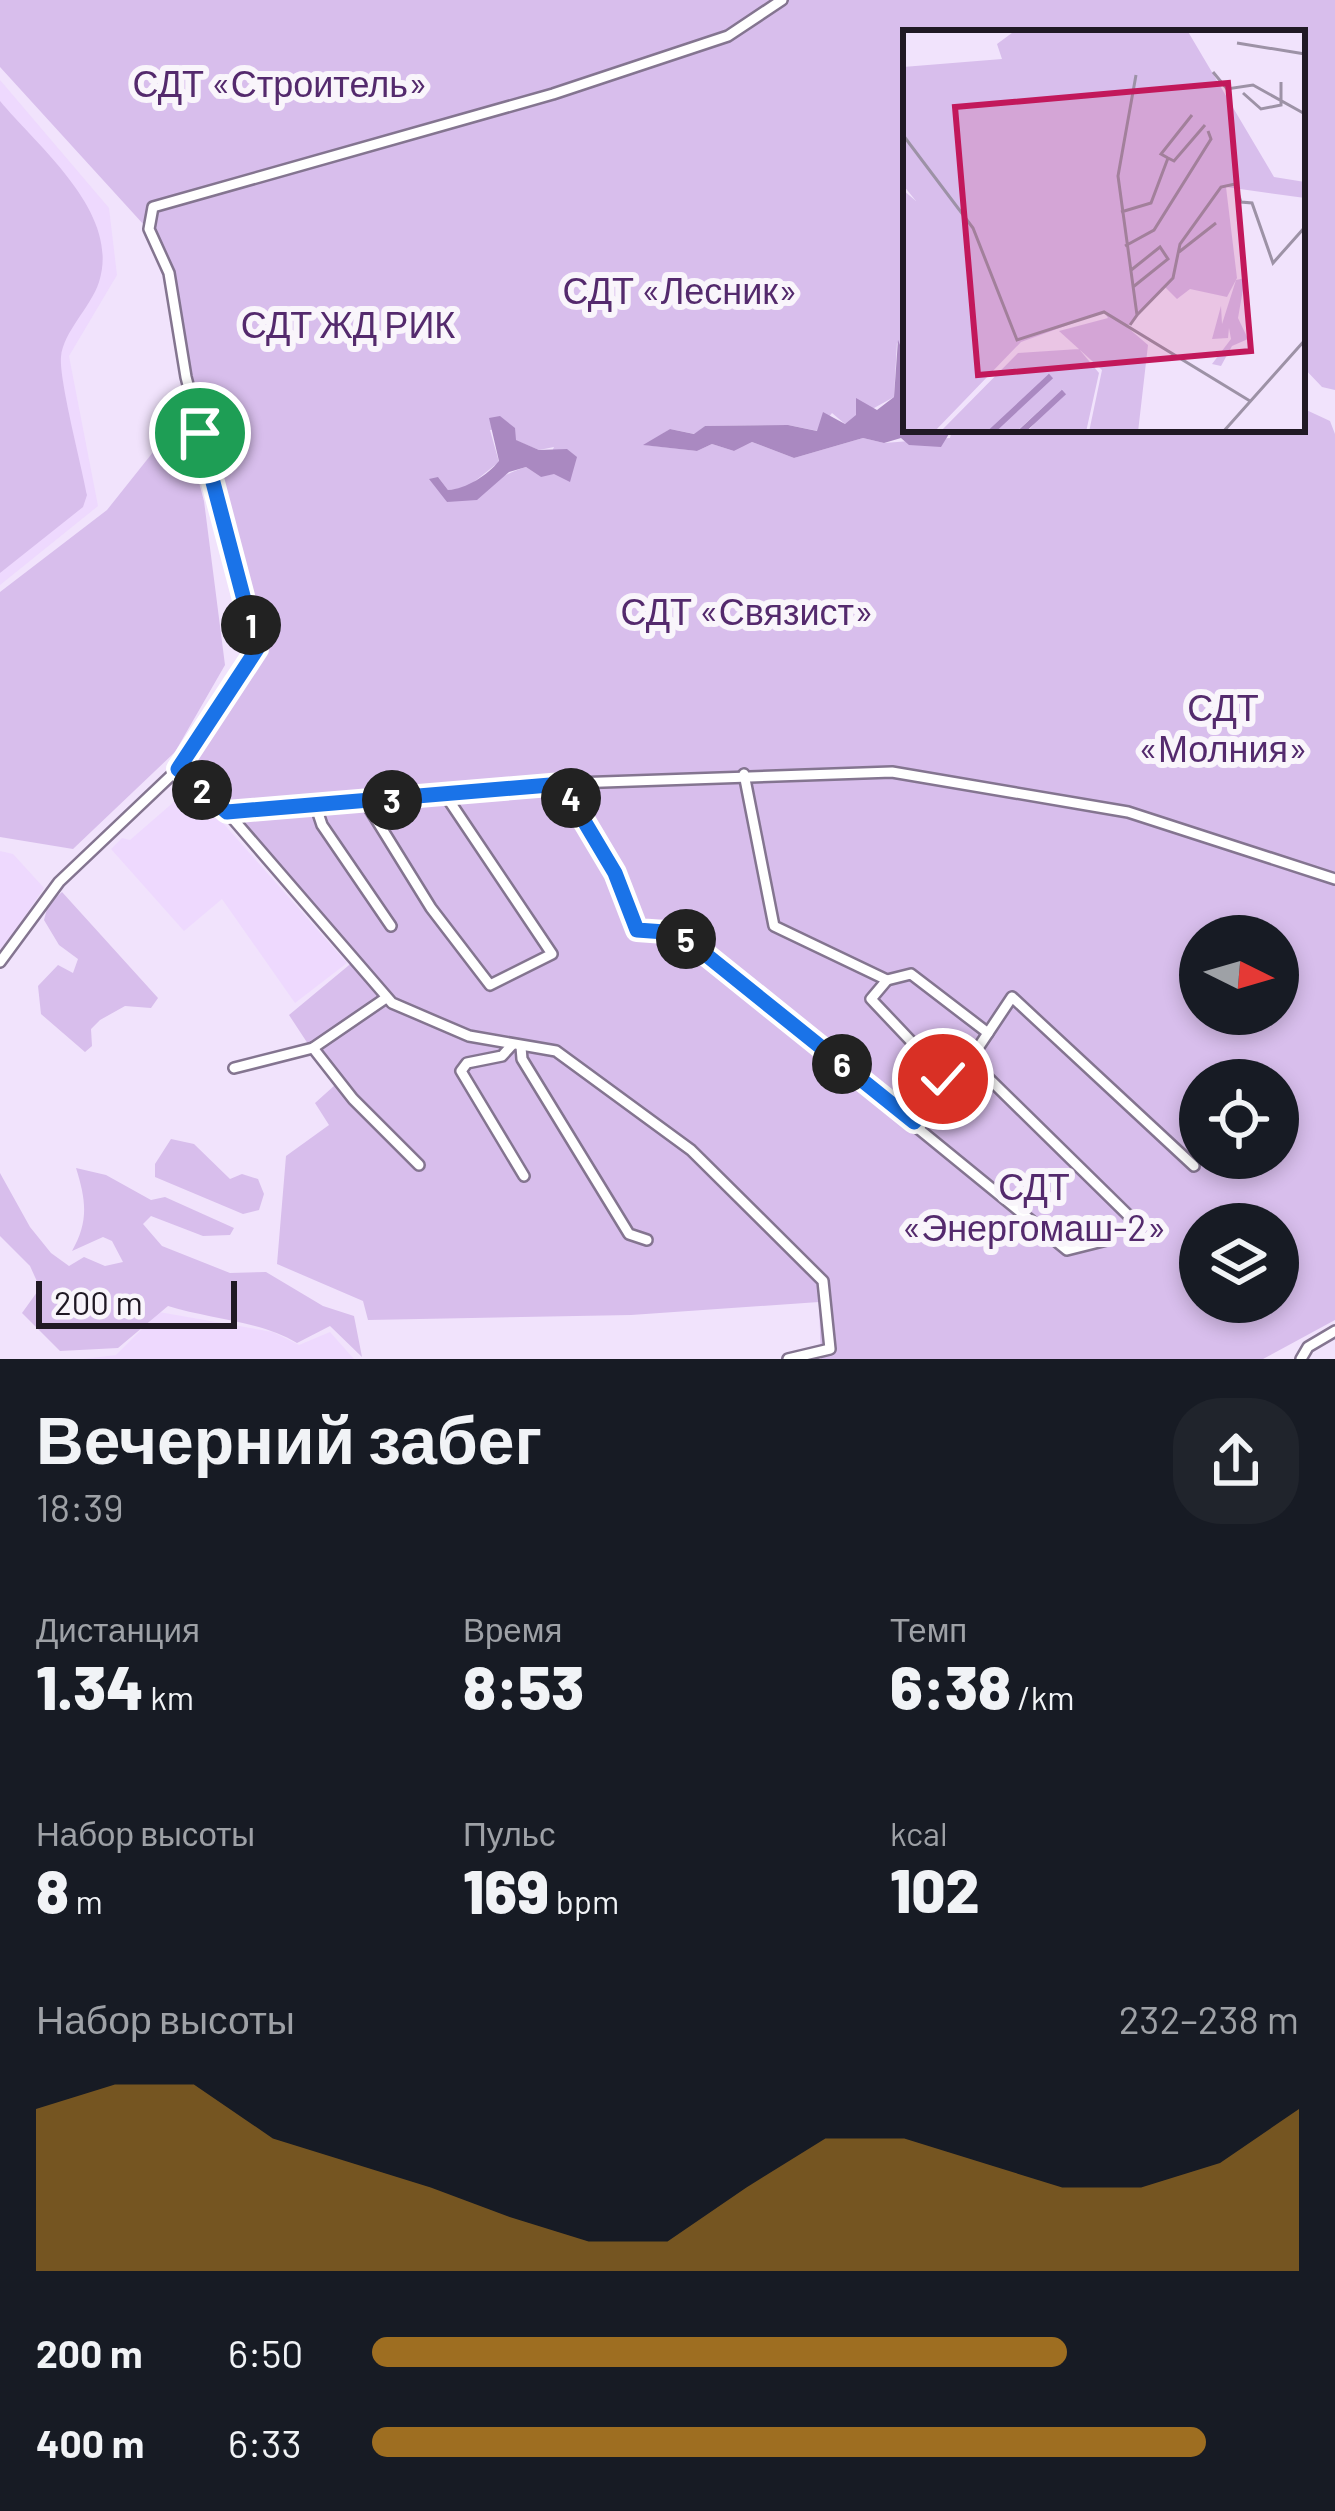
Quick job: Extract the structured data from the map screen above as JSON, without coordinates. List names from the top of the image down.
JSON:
{
  "parks": [
    "СДТ «Строитель»",
    "СДТ «Лесник»",
    "СДТ ЖД РИК",
    "СДТ «Связист»",
    "СДТ «Молния»",
    "СДТ «Энергомаш-2»"
  ],
  "scale_bar": "200 m",
  "north": "right",
  "page": {
    "pins": [
      "1",
      "2",
      "4",
      "3",
      "5",
      "6"
    ],
    "scale": "200 m",
    "heading": ["Вечерний забег", "18:39"],
    "stats": [
      ["Дистанция", "1.34 km"],
      ["Время", "8:53"],
      ["Темп", "6:38 /km"],
      ["Набор высоты", "8 m"],
      ["Пульс", "169 bpm"],
      ["kcal", "102"]
    ],
    "chart": ["Набор высоты", "232–238 m"],
    "list": [
      {
        "name": "200 m",
        "note": "6:50"
      },
      {
        "name": "400 m",
        "note": "6:33"
      }
    ]
  }
}
